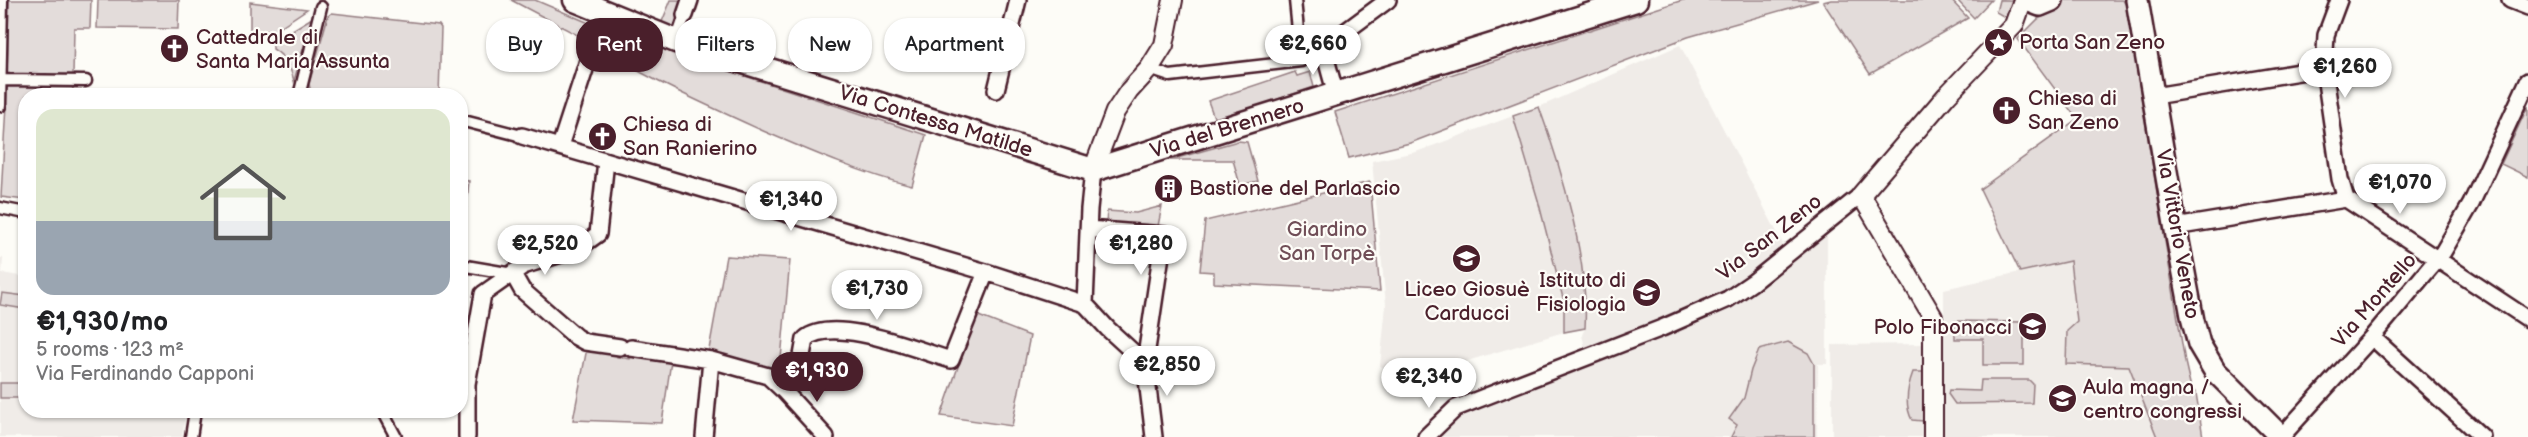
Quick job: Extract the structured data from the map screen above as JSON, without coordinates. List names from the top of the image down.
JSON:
{
  "streets": {
    "main road": ["Via Contessa Matilde", "Via del Brennero", "Via Vittorio Veneto"],
    "street": ["Via San Zeno", "Via Montello"]
  },
  "crossings": [
    ["Via Contessa Matilde", "Via del Brennero"],
    ["Via Vittorio Veneto", "Via Montello"]
  ],
  "parks": ["Giardino San Torpè"],
  "places": {
    "place": ["Porta San Zeno"],
    "church": ["Cattedrale di Santa Maria Assunta", "Chiesa di San Zeno", "Chiesa di San Ranierino"],
    "building": ["Bastione del Parlascio"],
    "school or university": [
      "Liceo Giosuè Carducci",
      "Istituto di Fisiologia",
      "Polo Fibonacci",
      "Aula magna / centro congressi"
    ]
  },
  "page": {
    "chip": [
      "Buy",
      "Rent",
      "Filters",
      "New",
      "Apartment"
    ],
    "price": [
      "€2,660",
      "€1,260",
      "€1,070",
      "€1,340",
      "€2,520",
      "€1,280",
      "€1,730",
      "€2,850",
      "€1,930",
      "€2,340"
    ],
    "list": [
      {
        "name": "€1,930/mo",
        "note": "5 rooms · 123 m² · Via Ferdinando Capponi"
      }
    ]
  }
}
